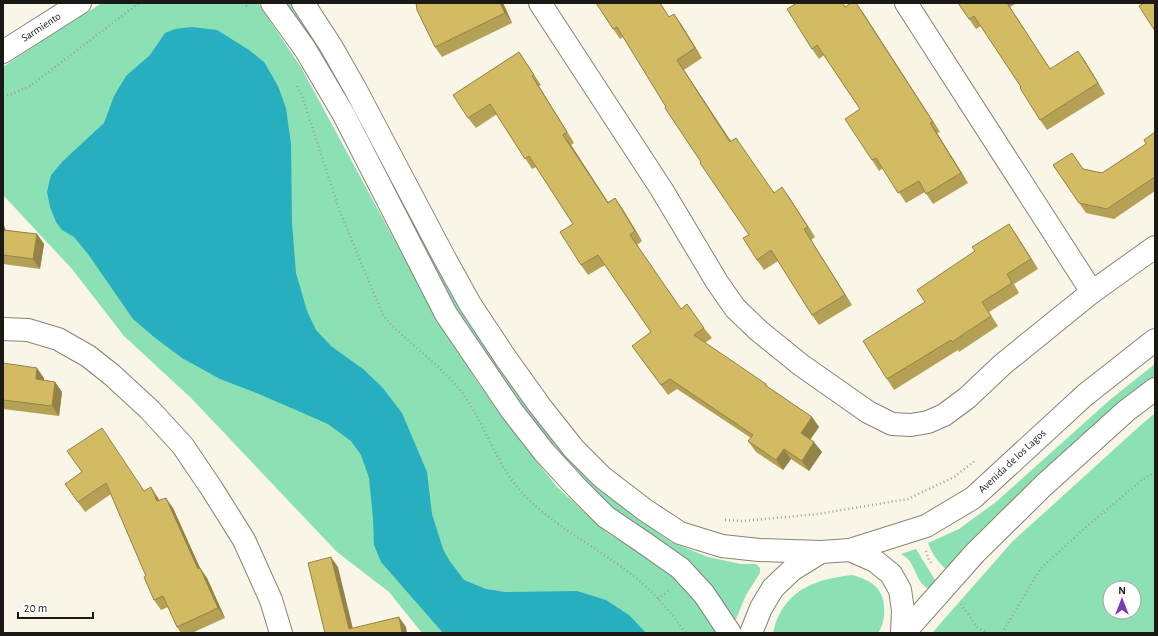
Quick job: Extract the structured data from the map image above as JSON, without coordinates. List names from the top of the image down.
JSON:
{
  "streets": {
    "street": ["Sarmiento", "Avenida de los Lagos"]
  },
  "scale_bar": "20 m",
  "north": "top"
}
